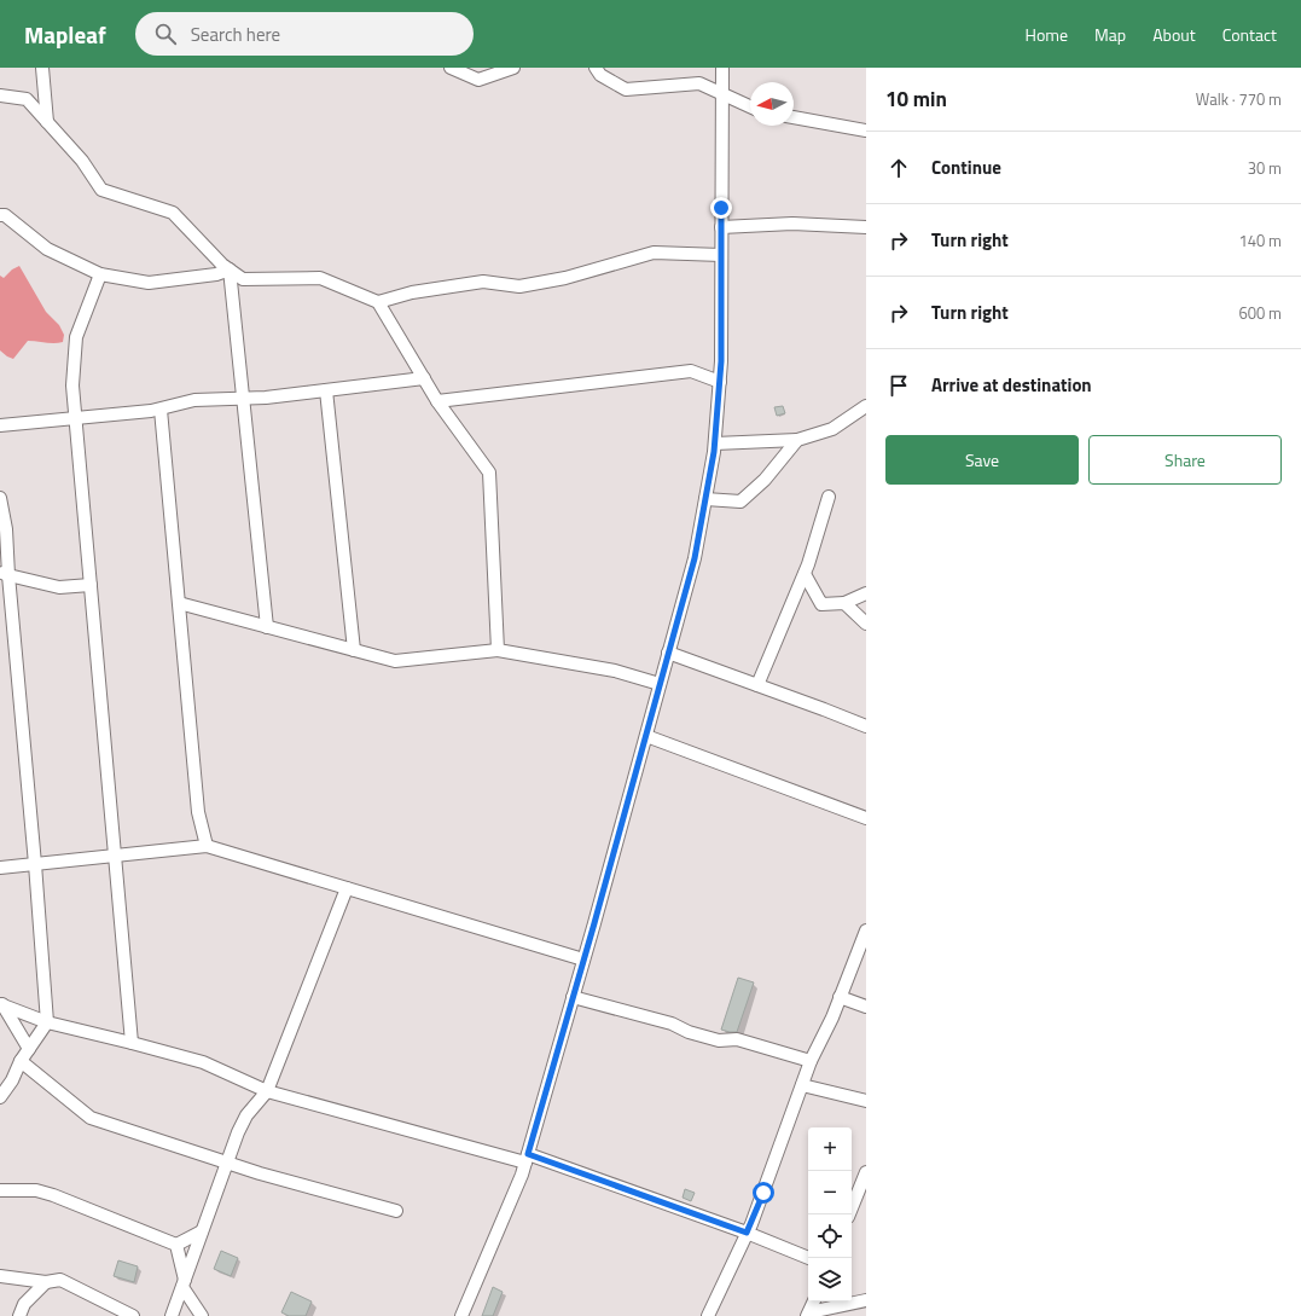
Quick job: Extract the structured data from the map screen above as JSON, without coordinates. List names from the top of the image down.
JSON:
{
  "north": "left",
  "page": {
    "header": "Mapleaf",
    "search": "Search here",
    "nav": [
      "Home",
      "Map",
      "About",
      "Contact"
    ],
    "heading": ["10 min", "Walk · 770 m"],
    "list": [
      ["Continue", "30 m"],
      ["Turn right", "140 m"],
      ["Turn right", "600 m"],
      "Arrive at destination"
    ],
    "buttons": ["Save", "Share"],
    "map_buttons": ["+", "−"]
  }
}
